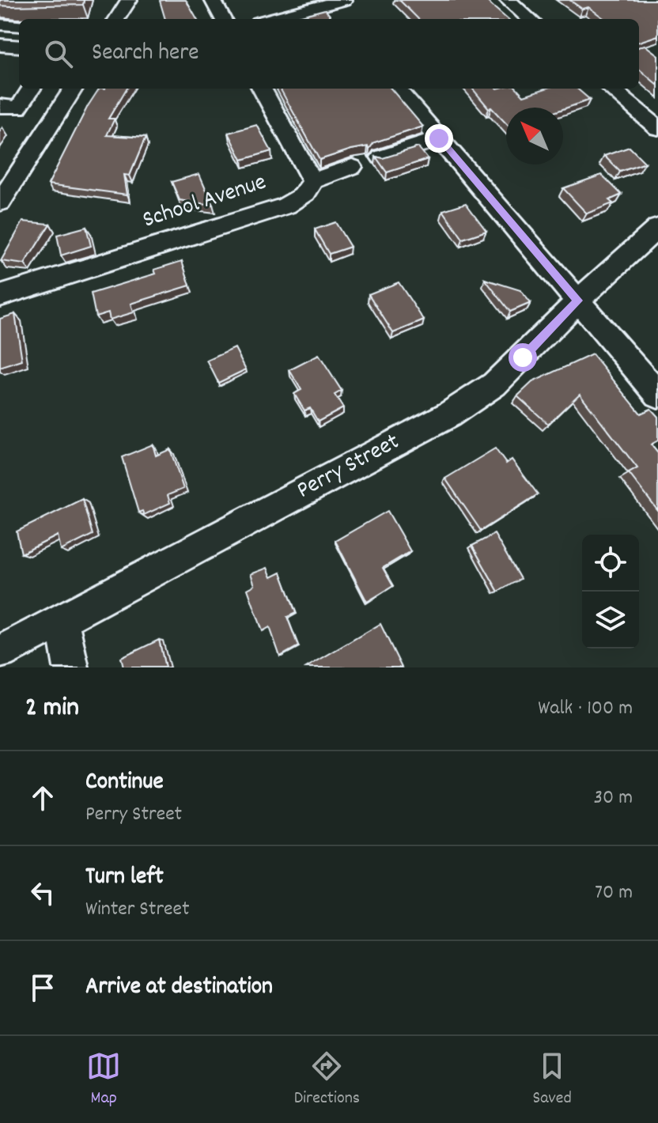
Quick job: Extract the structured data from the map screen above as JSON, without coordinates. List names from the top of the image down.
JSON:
{
  "streets": {
    "street": ["School Avenue", "Perry Street"]
  },
  "north": "top left",
  "page": {
    "search": "Search here",
    "heading": ["2 min", "Walk · 100 m"],
    "list": [
      ["Continue", "Perry Street", "30 m"],
      ["Turn left", "Winter Street", "70 m"],
      "Arrive at destination"
    ],
    "nav": ["Map", "Directions", "Saved"]
  }
}
